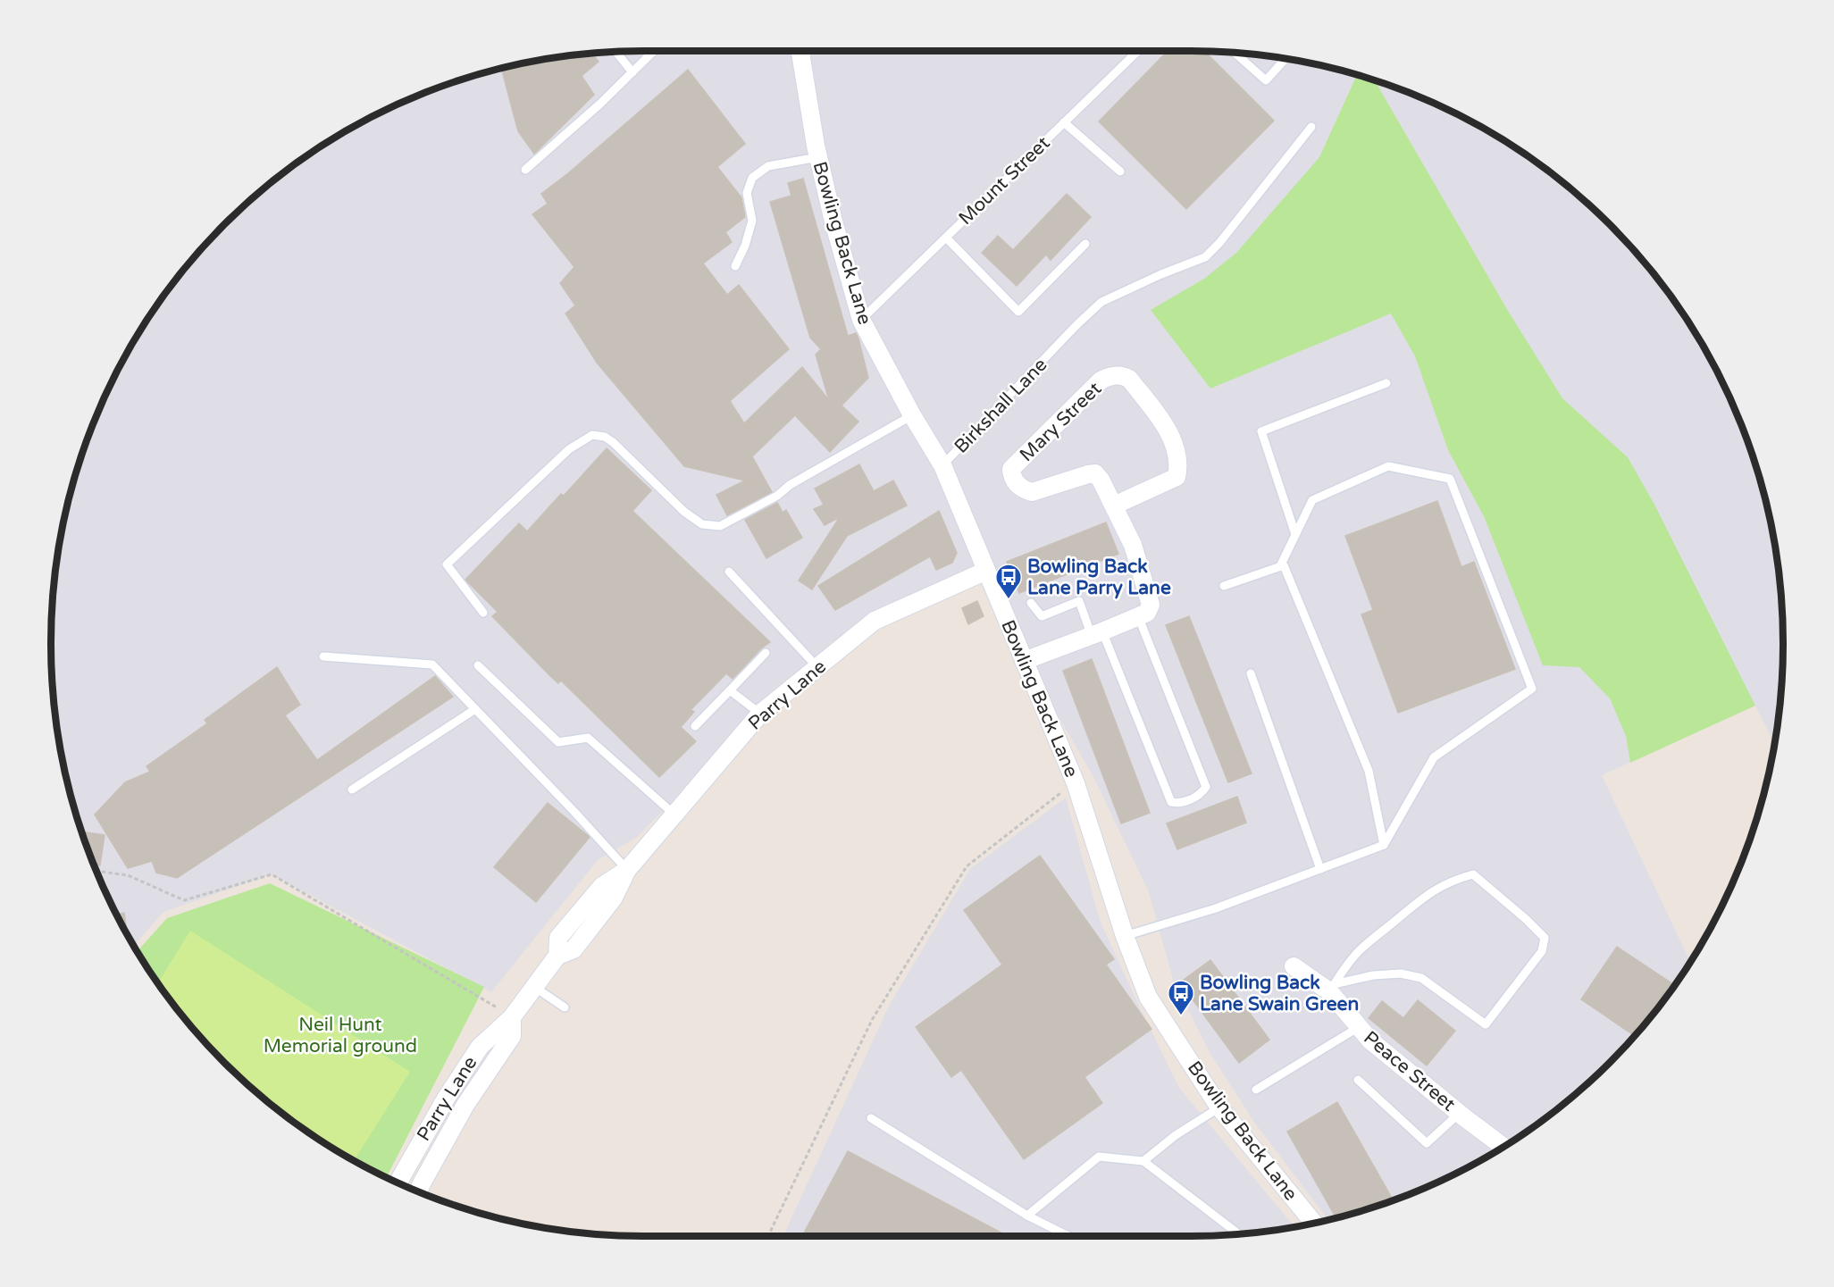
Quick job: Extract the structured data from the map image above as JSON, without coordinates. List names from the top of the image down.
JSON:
{
  "streets": {
    "street": [
      "Bowling Back Lane",
      "Mary Street",
      "Parry Lane",
      "Peace Street"
    ],
    "lane": ["Mount Street", "Birkshall Lane"]
  },
  "crossings": [
    ["Mount Street", "Bowling Back Lane"],
    ["Bowling Back Lane", "Birkshall Lane"],
    ["Bowling Back Lane", "Parry Lane"]
  ],
  "parks": ["Neil Hunt Memorial ground"],
  "places": {
    "bus stop": ["Bowling Back Lane Parry Lane", "Bowling Back Lane Swain Green"]
  }
}
